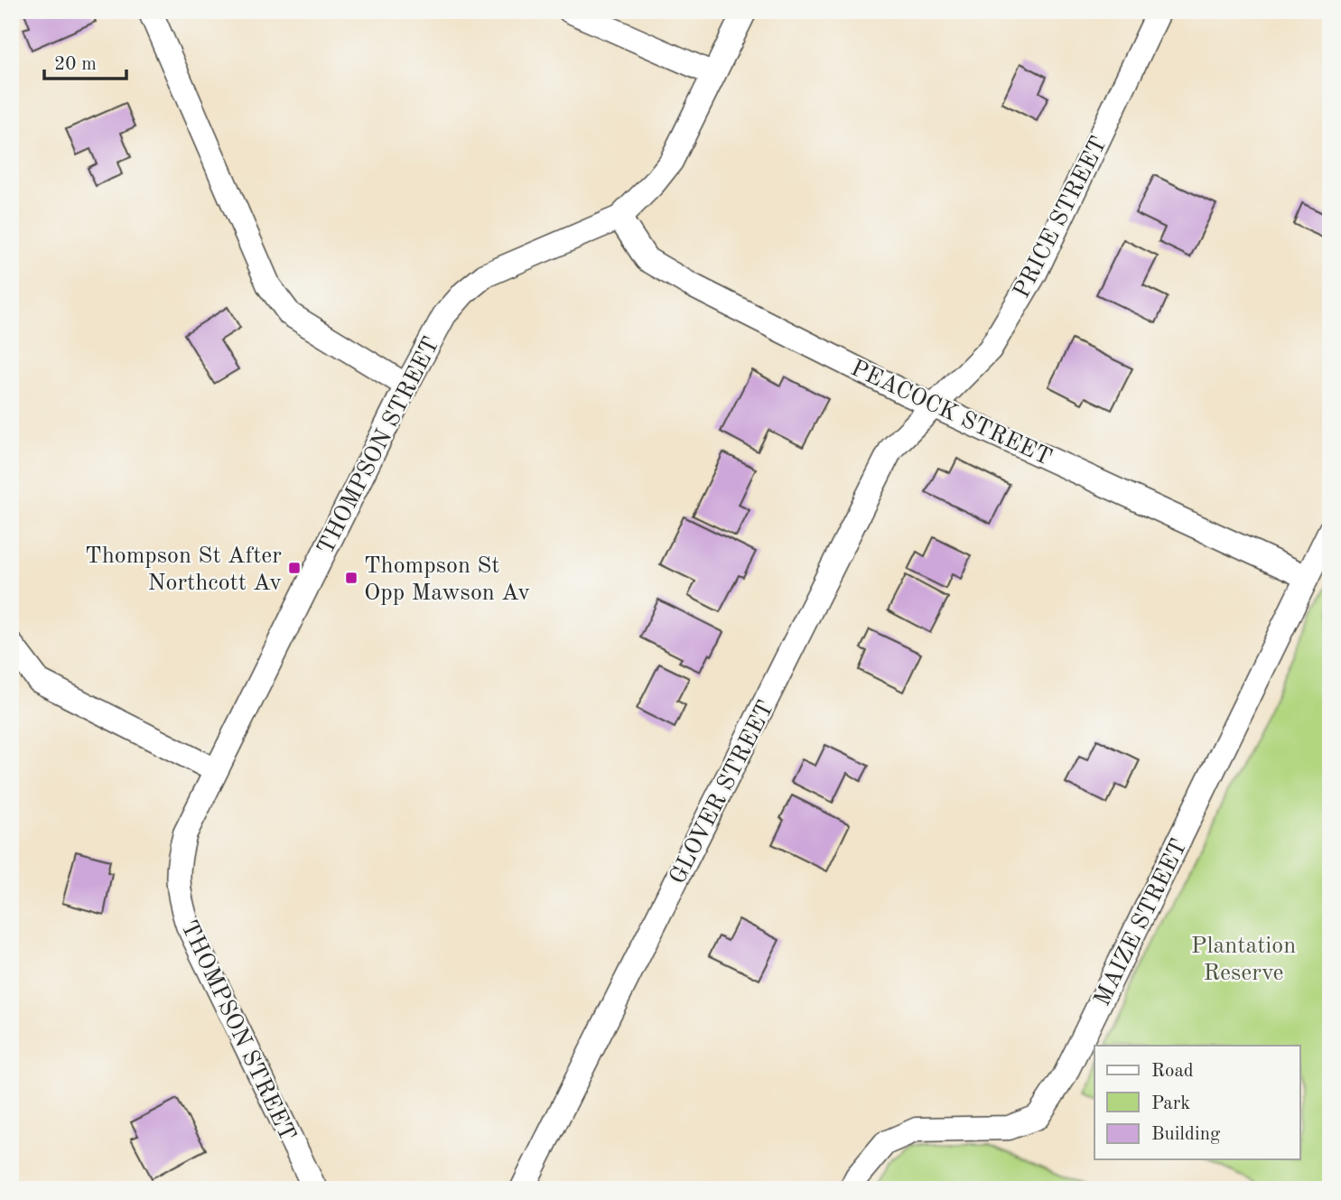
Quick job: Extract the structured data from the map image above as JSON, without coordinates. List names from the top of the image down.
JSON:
{
  "streets": {
    "street": [
      "PRICE STREET",
      "PEACOCK STREET",
      "THOMPSON STREET",
      "GLOVER STREET",
      "MAIZE STREET"
    ]
  },
  "crossings": [
    ["PRICE STREET", "PEACOCK STREET"],
    ["PRICE STREET", "GLOVER STREET"],
    ["PEACOCK STREET", "THOMPSON STREET"],
    ["PEACOCK STREET", "GLOVER STREET"],
    ["PEACOCK STREET", "MAIZE STREET"]
  ],
  "parks": ["Plantation Reserve"],
  "places": {
    "transit": ["Thompson St After Northcott Av", "Thompson St Opp Mawson Av"]
  },
  "legend": ["Road", "Park", "Building"],
  "scale_bar": "20 m"
}
